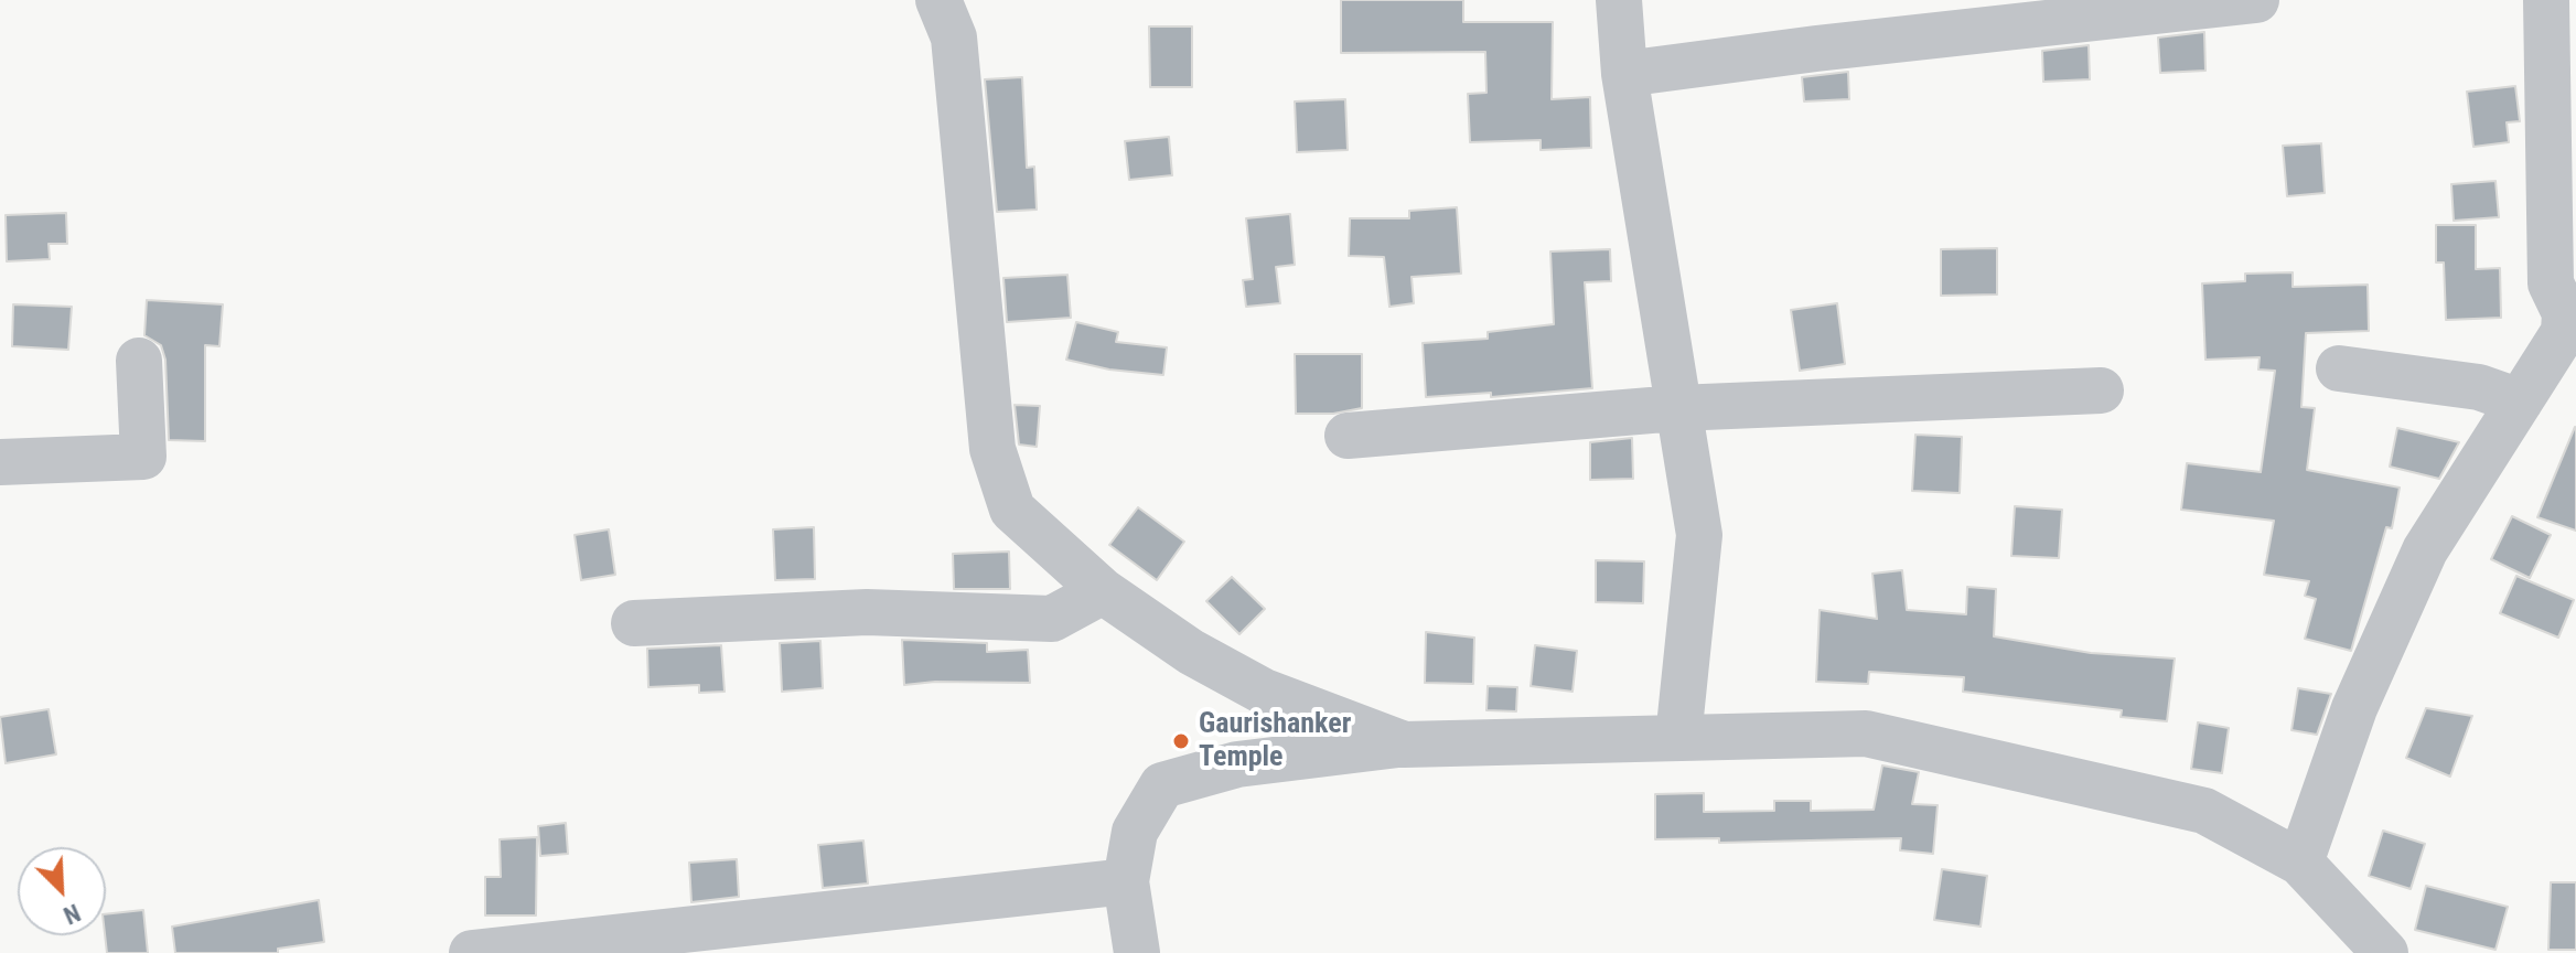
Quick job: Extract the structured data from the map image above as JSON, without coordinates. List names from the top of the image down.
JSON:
{
  "places": ["Gaurishanker Temple"],
  "north": "bottom right"
}
